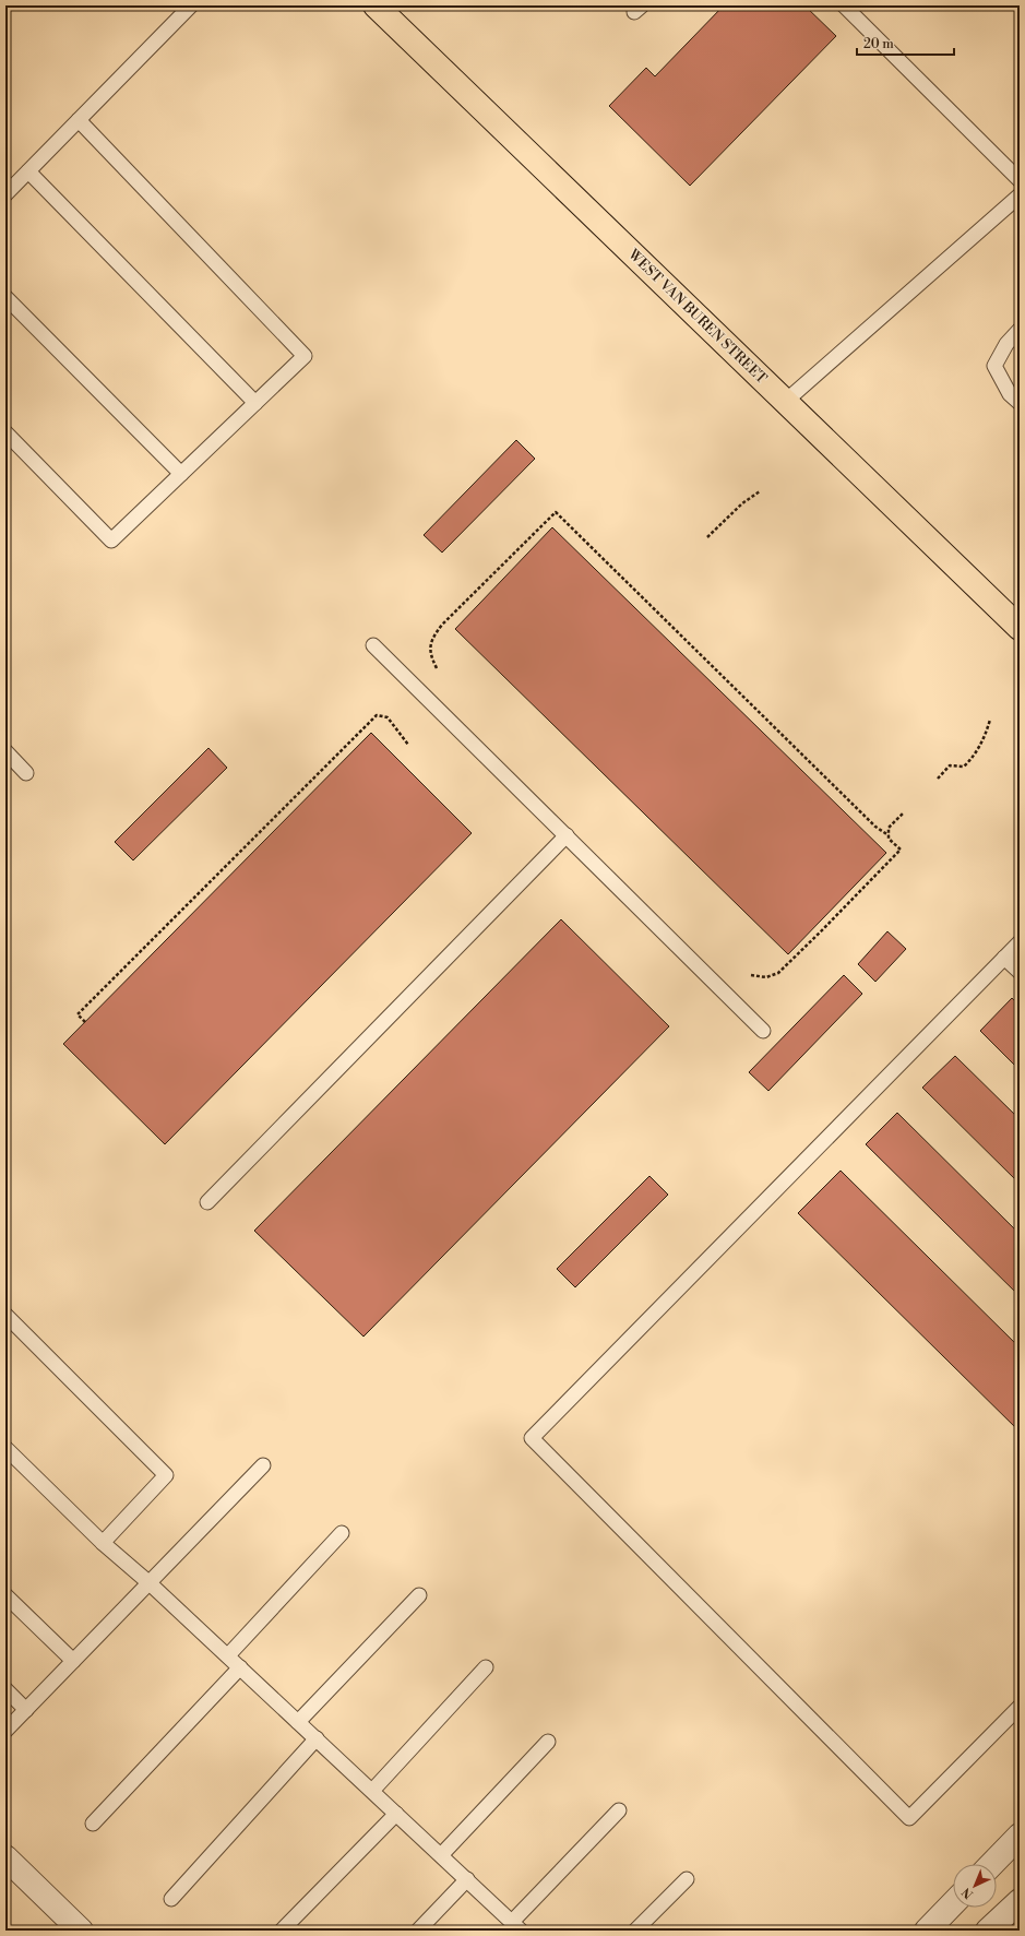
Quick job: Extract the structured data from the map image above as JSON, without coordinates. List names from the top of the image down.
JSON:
{
  "streets": {
    "main road": ["WEST VAN BUREN STREET"]
  },
  "scale_bar": "20 m",
  "north": "bottom left"
}
